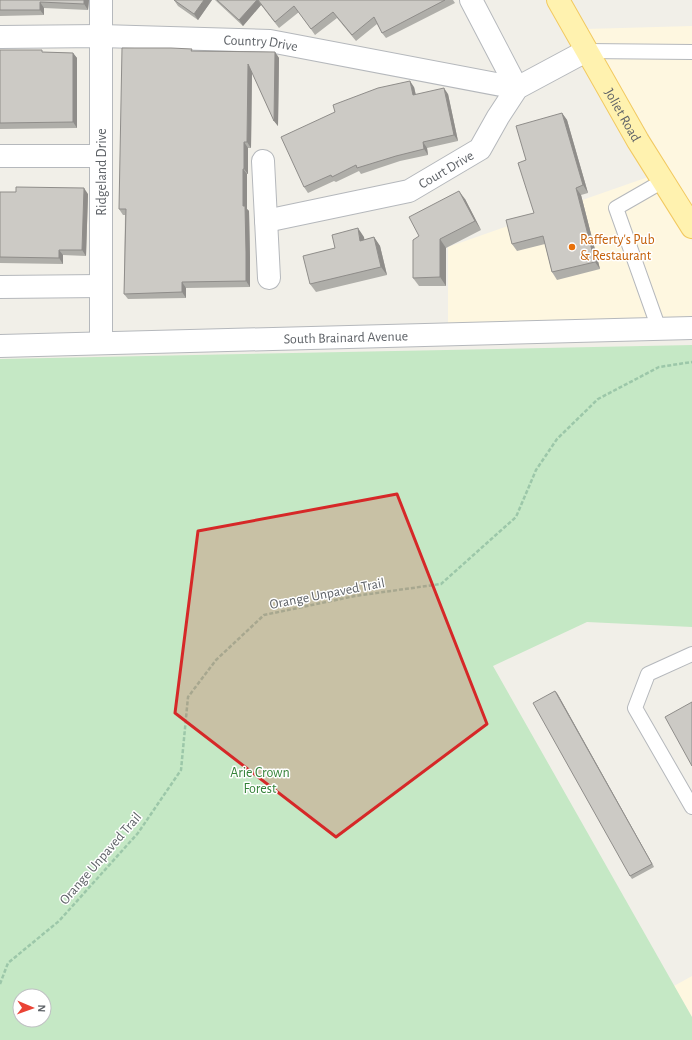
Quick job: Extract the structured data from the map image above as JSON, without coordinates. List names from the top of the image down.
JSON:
{
  "streets": {
    "main road": ["Joliet Road"],
    "street": [
      "Country Drive",
      "Court Drive",
      "Ridgeland Drive",
      "South Brainard Avenue"
    ],
    "path": ["Orange Unpaved Trail"]
  },
  "crossings": [
    ["Country Drive", "Court Drive"],
    ["Country Drive", "Ridgeland Drive"],
    ["Joliet Road", "Court Drive"],
    ["Ridgeland Drive", "South Brainard Avenue"]
  ],
  "parks": ["Arie Crown Forest"],
  "places": ["Rafferty's Pub & Restaurant"],
  "north": "right"
}
